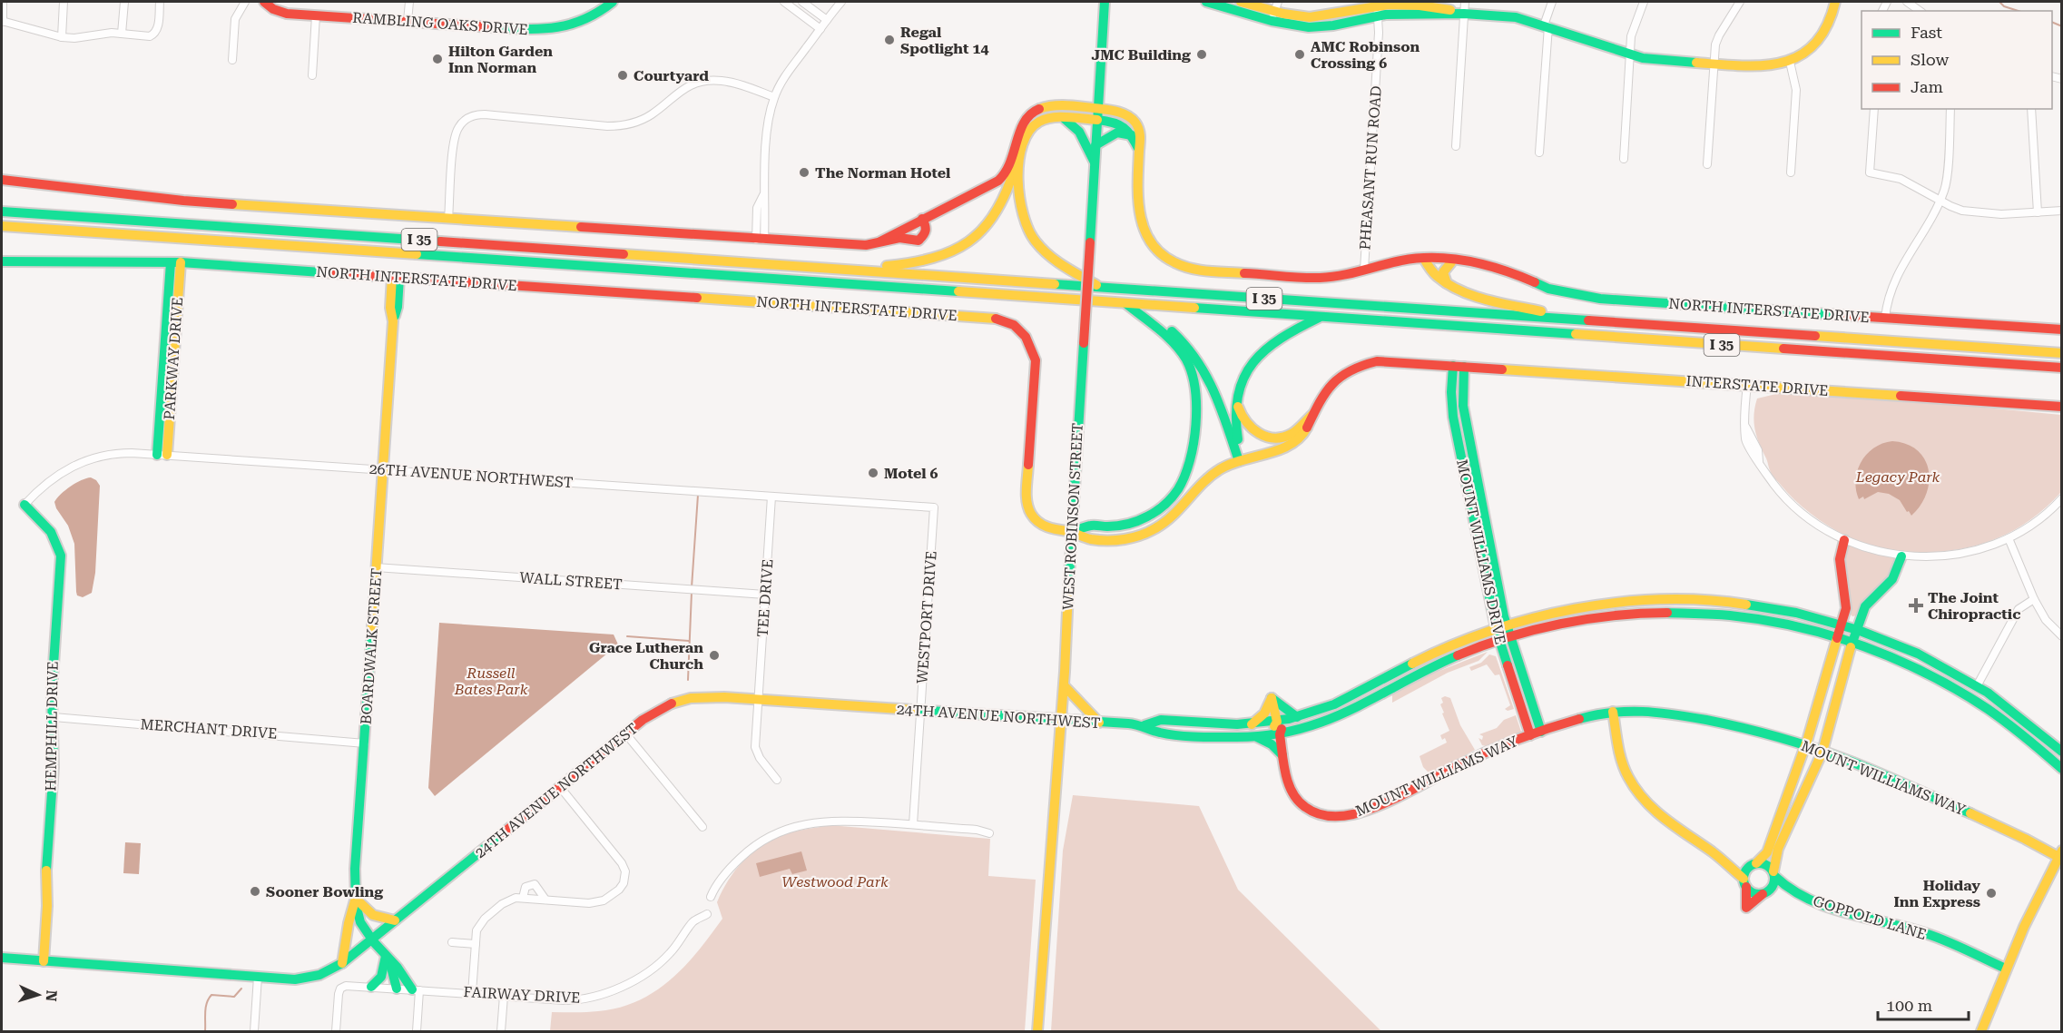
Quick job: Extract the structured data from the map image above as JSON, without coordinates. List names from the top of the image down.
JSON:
{
  "streets": {
    "main road": [
      "RAMBLING OAKS DRIVE",
      "I 35",
      "NORTH INTERSTATE DRIVE",
      "PARKWAY DRIVE",
      "INTERSTATE DRIVE",
      "WEST ROBINSON STREET",
      "MOUNT WILLIAMS DRIVE",
      "BOARDWALK STREET",
      "24TH AVENUE NORTHWEST",
      "HEMPHILL DRIVE",
      "MOUNT WILLIAMS WAY",
      "GOPPOLD LANE"
    ],
    "street": [
      "PHEASANT RUN ROAD",
      "26TH AVENUE NORTHWEST",
      "WALL STREET",
      "TEE DRIVE",
      "WESTPORT DRIVE",
      "MERCHANT DRIVE",
      "FAIRWAY DRIVE"
    ]
  },
  "crossings": [
    ["PHEASANT RUN ROAD", "NORTH INTERSTATE DRIVE"],
    ["NORTH INTERSTATE DRIVE", "PARKWAY DRIVE"],
    ["NORTH INTERSTATE DRIVE", "INTERSTATE DRIVE"],
    ["NORTH INTERSTATE DRIVE", "WEST ROBINSON STREET"],
    ["NORTH INTERSTATE DRIVE", "MOUNT WILLIAMS DRIVE"],
    ["NORTH INTERSTATE DRIVE", "BOARDWALK STREET"],
    ["PARKWAY DRIVE", "26TH AVENUE NORTHWEST"],
    ["INTERSTATE DRIVE", "MOUNT WILLIAMS DRIVE"],
    ["26TH AVENUE NORTHWEST", "TEE DRIVE"],
    ["26TH AVENUE NORTHWEST", "WESTPORT DRIVE"],
    ["26TH AVENUE NORTHWEST", "BOARDWALK STREET"],
    ["26TH AVENUE NORTHWEST", "HEMPHILL DRIVE"],
    ["WEST ROBINSON STREET", "24TH AVENUE NORTHWEST"],
    ["MOUNT WILLIAMS DRIVE", "24TH AVENUE NORTHWEST"],
    ["MOUNT WILLIAMS DRIVE", "MOUNT WILLIAMS WAY"],
    ["WALL STREET", "TEE DRIVE"],
    ["WALL STREET", "BOARDWALK STREET"],
    ["TEE DRIVE", "24TH AVENUE NORTHWEST"],
    ["WESTPORT DRIVE", "24TH AVENUE NORTHWEST"],
    ["BOARDWALK STREET", "24TH AVENUE NORTHWEST"],
    ["BOARDWALK STREET", "MERCHANT DRIVE"],
    ["BOARDWALK STREET", "FAIRWAY DRIVE"],
    ["24TH AVENUE NORTHWEST", "HEMPHILL DRIVE"],
    ["24TH AVENUE NORTHWEST", "MOUNT WILLIAMS WAY"],
    ["HEMPHILL DRIVE", "MERCHANT DRIVE"]
  ],
  "parks": ["Legacy Park", "Russell Bates Park", "Westwood Park"],
  "places": {
    "other": [
      "Regal Spotlight 14",
      "JMC Building",
      "AMC Robinson Crossing 6",
      "Hilton Garden Inn Norman",
      "Courtyard",
      "The Norman Hotel",
      "Motel 6",
      "Grace Lutheran Church",
      "Sooner Bowling",
      "Holiday Inn Express"
    ],
    "health": ["The Joint Chiropractic"]
  },
  "legend": ["Fast", "Slow", "Jam"],
  "scale_bar": "100 m",
  "north": "right"
}
